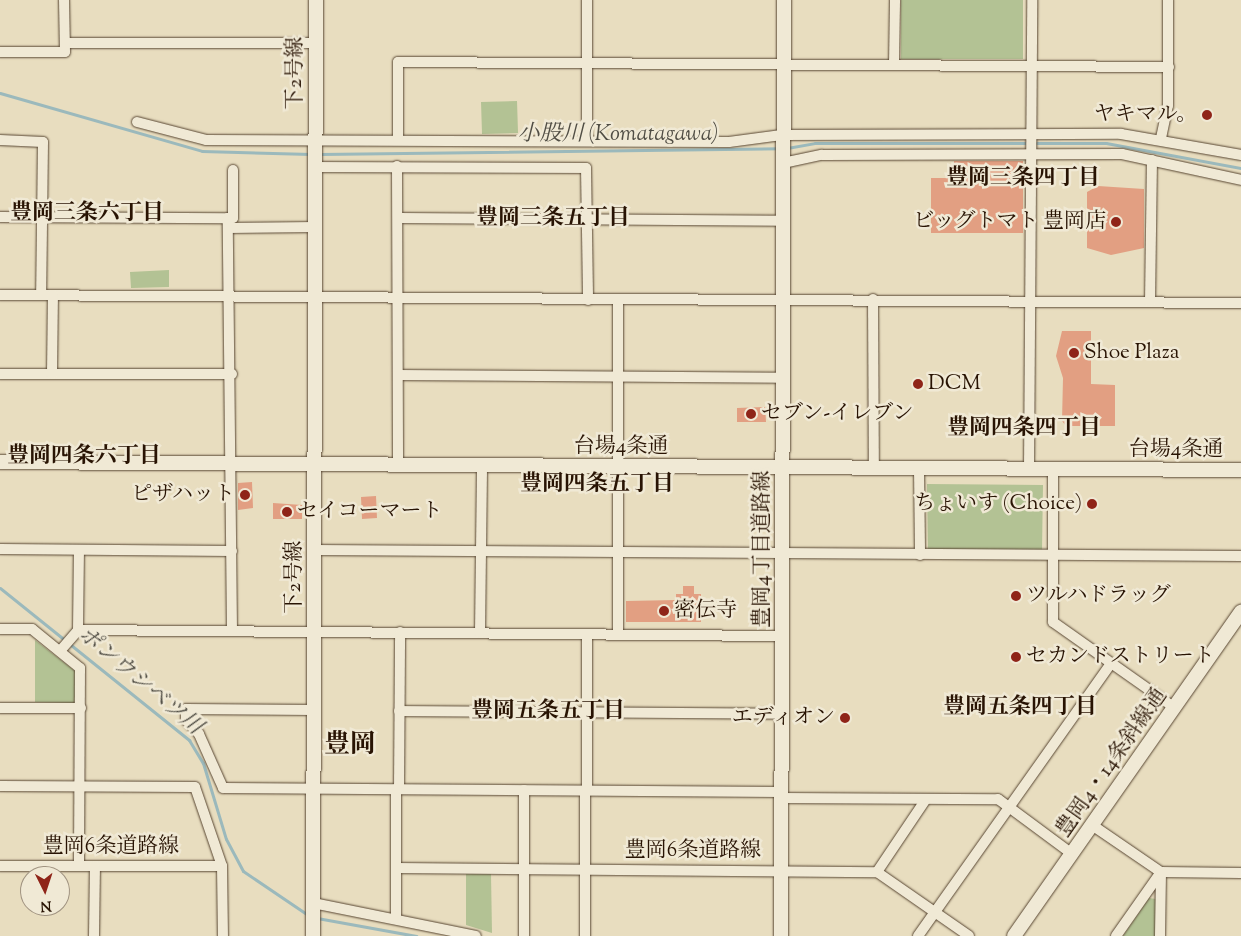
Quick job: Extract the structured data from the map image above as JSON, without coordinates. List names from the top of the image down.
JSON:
{
  "streets": {
    "street": [
      "下2号線",
      "台場4条通",
      "豊岡4丁目道路線",
      "豊岡4・14条斜線通",
      "豊岡6条道路線"
    ]
  },
  "crossings": [
    ["下2号線", "台場4条通"],
    ["台場4条通", "豊岡4丁目道路線"],
    ["豊岡4丁目道路線", "豊岡6条道路線"]
  ],
  "districts": [
    "豊岡三条四丁目",
    "豊岡三条六丁目",
    "豊岡三条五丁目",
    "豊岡四条四丁目",
    "豊岡四条六丁目",
    "豊岡四条五丁目",
    "豊岡五条四丁目",
    "豊岡五条五丁目",
    "豊岡"
  ],
  "water": ["小股川 (Komatagawa)", "ポンウシベツ川"],
  "places": [
    "ヤキマル。",
    "ビッグトマト 豊岡店",
    "Shoe Plaza",
    "DCM",
    "セブン-イレブン",
    "ピザハット",
    "ちょいす (Choice)",
    "セイコーマート",
    "ツルハドラッグ",
    "密伝寺",
    "セカンドストリート",
    "エディオン"
  ],
  "north": "bottom"
}
